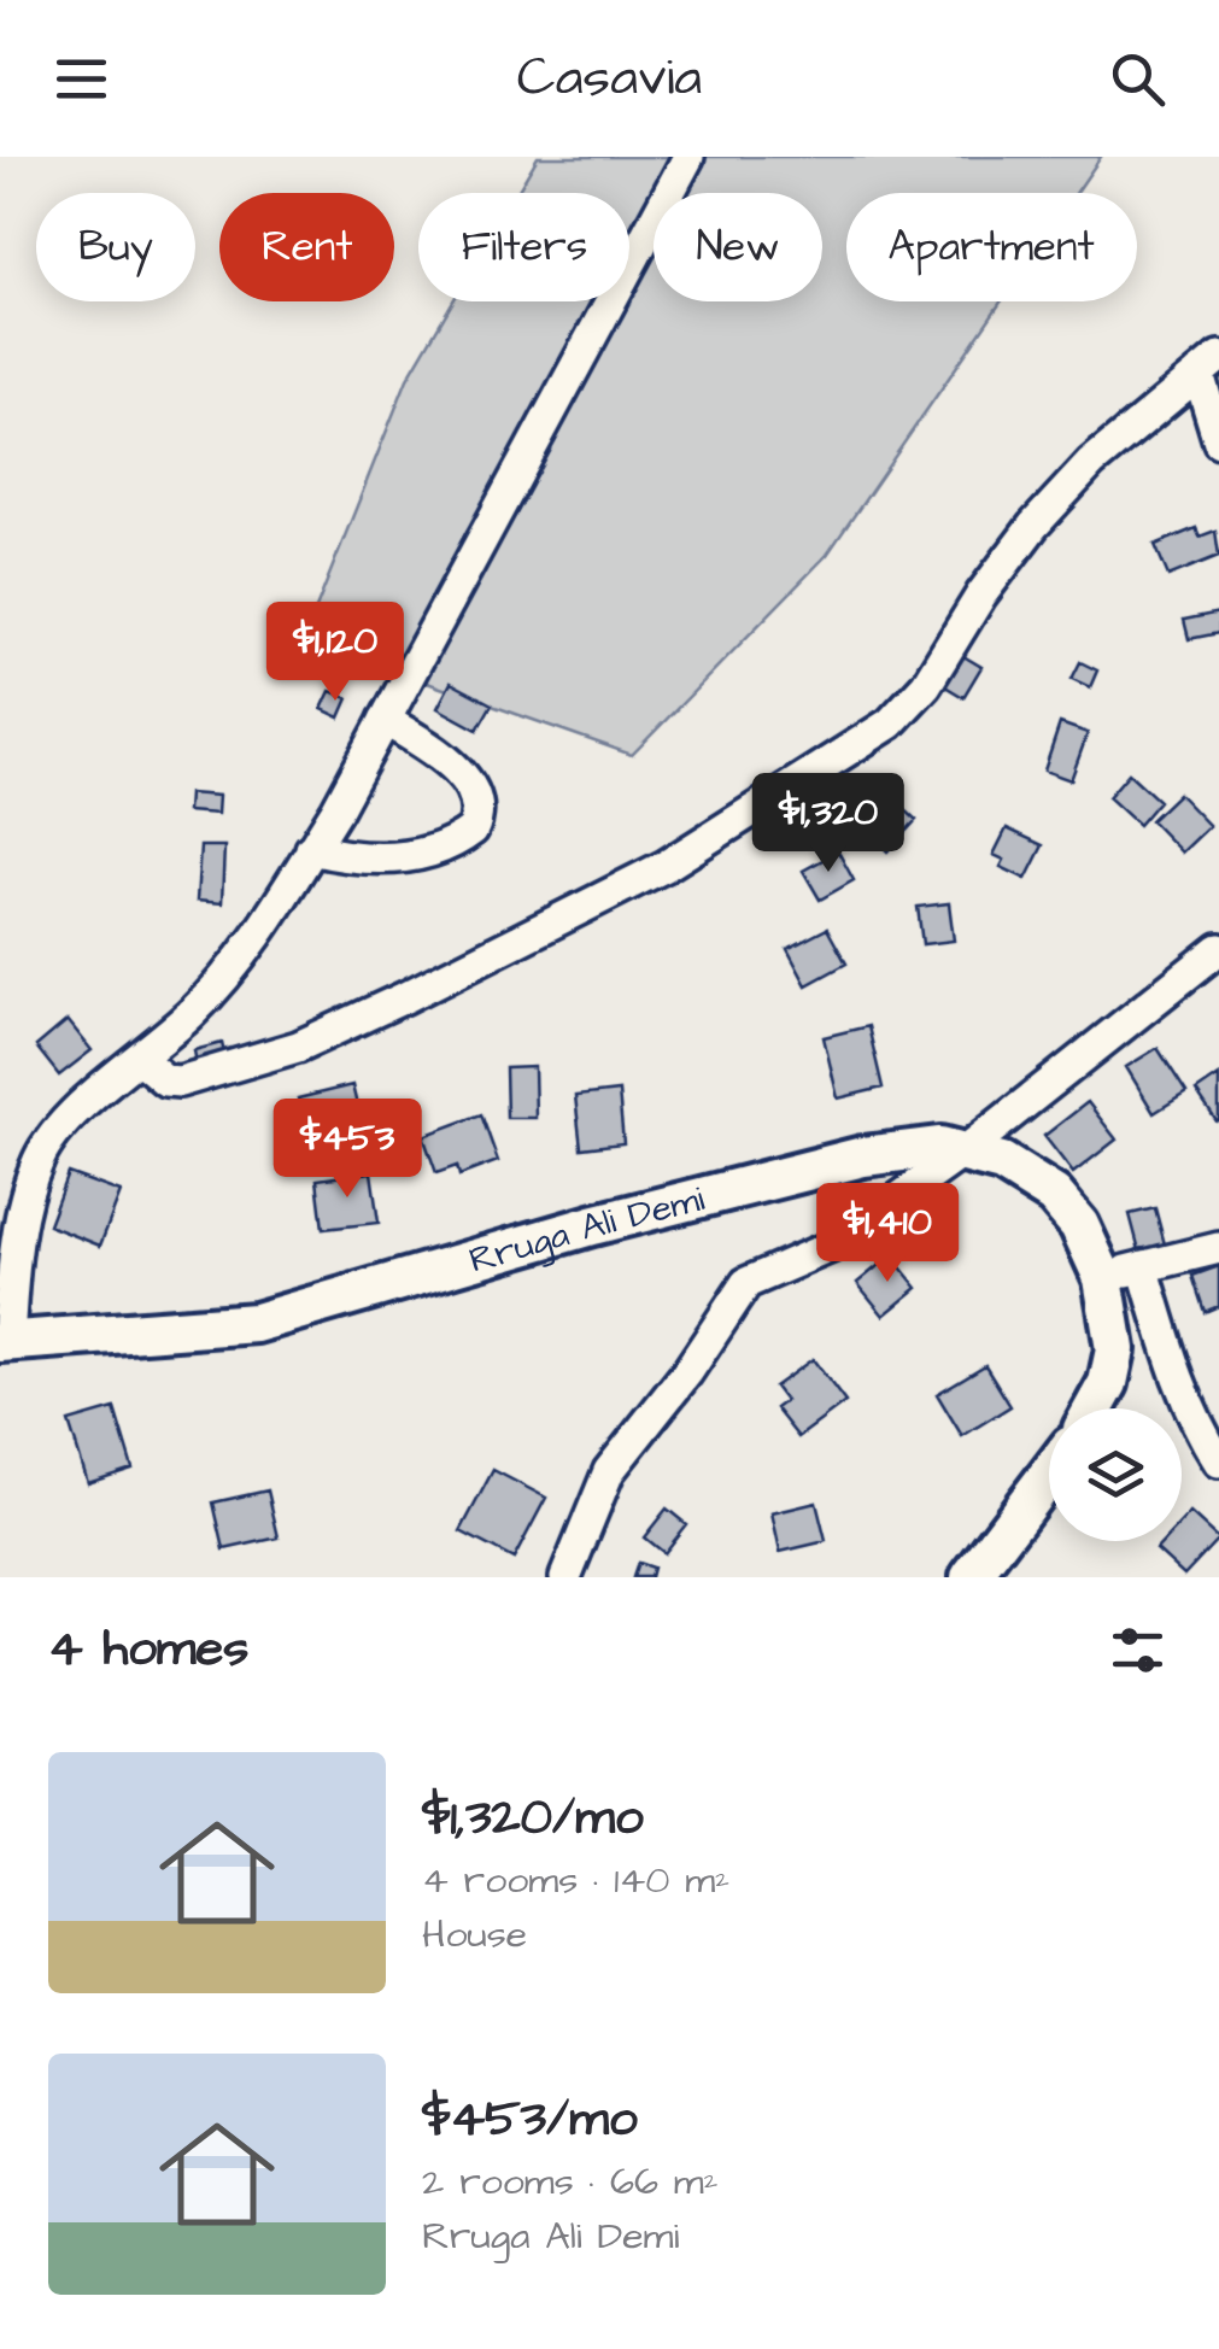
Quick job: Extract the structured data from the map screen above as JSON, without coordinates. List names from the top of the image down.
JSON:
{
  "streets": {
    "main road": ["Rruga Ali Demi"]
  },
  "page": {
    "header": "Casavia",
    "chip": [
      "Buy",
      "Rent",
      "Filters",
      "New",
      "Apartment"
    ],
    "price": [
      "$1,120",
      "$1,320",
      "$453",
      "$1,410"
    ],
    "heading": "4 homes",
    "list": [
      {
        "name": "$1,320/mo",
        "note": "4 rooms · 140 m² · House"
      },
      {
        "name": "$453/mo",
        "note": "2 rooms · 66 m² · Rruga Ali Demi"
      }
    ]
  }
}
